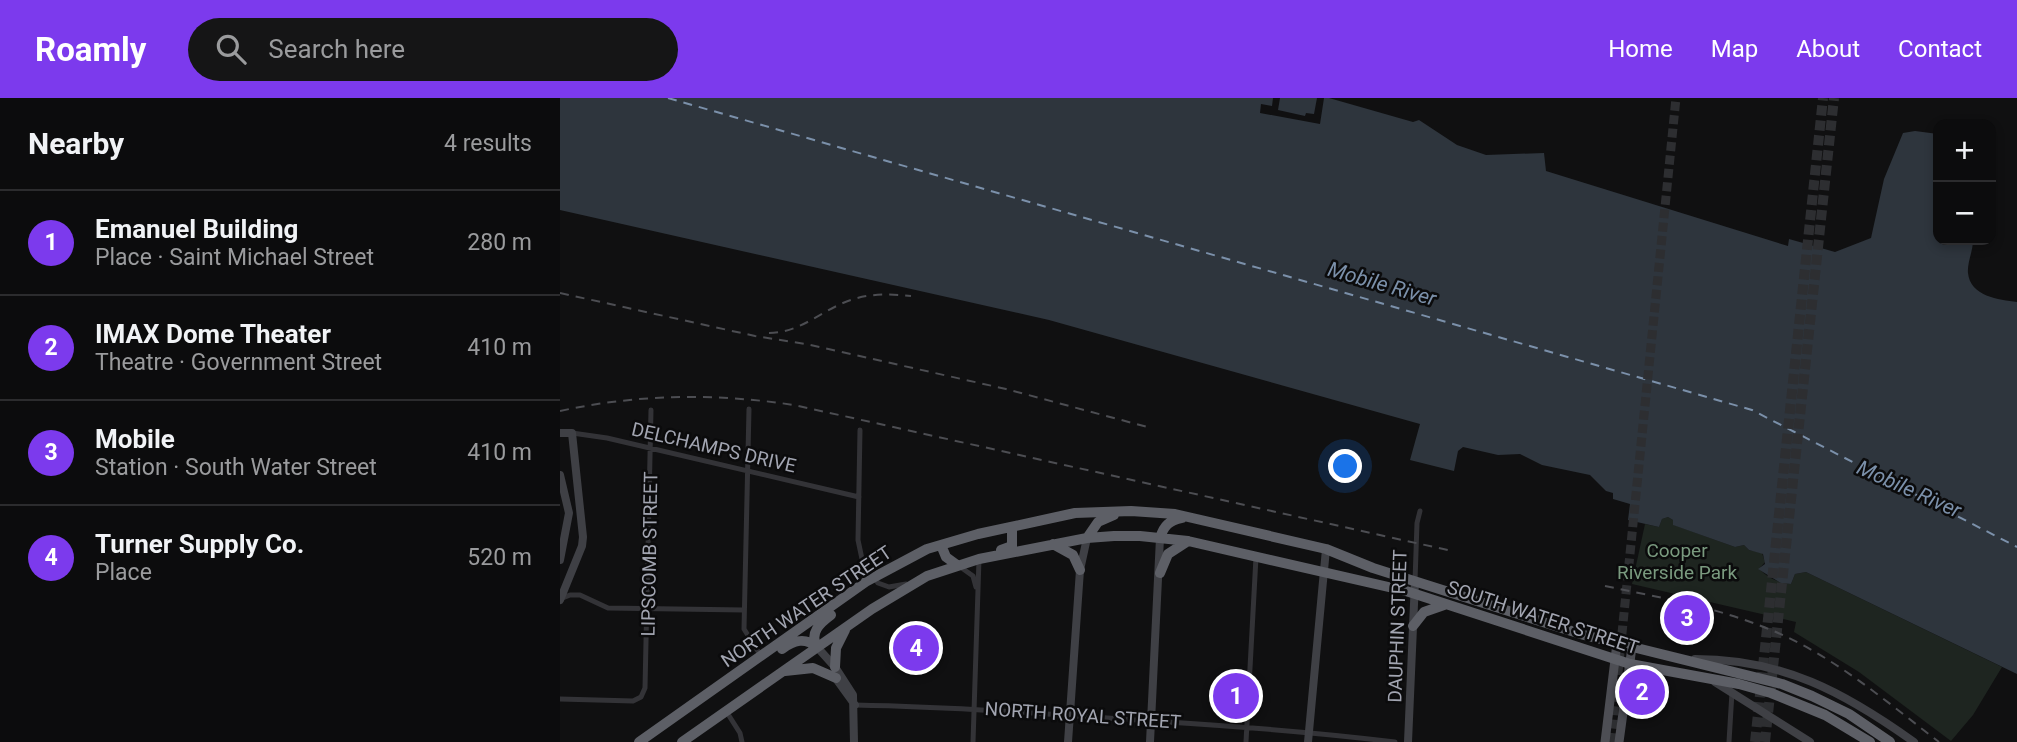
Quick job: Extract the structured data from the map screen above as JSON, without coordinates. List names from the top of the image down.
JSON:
{
  "streets": {
    "highway": ["NORTH WATER STREET", "SOUTH WATER STREET"],
    "street": [
      "DELCHAMPS DRIVE",
      "LIPSCOMB STREET",
      "DAUPHIN STREET",
      "NORTH ROYAL STREET"
    ]
  },
  "crossings": [
    ["DELCHAMPS DRIVE", "LIPSCOMB STREET"],
    ["NORTH WATER STREET", "SOUTH WATER STREET"],
    ["NORTH WATER STREET", "DAUPHIN STREET"],
    ["SOUTH WATER STREET", "DAUPHIN STREET"]
  ],
  "water": ["Mobile River"],
  "parks": ["Cooper Riverside Park"],
  "page": {
    "header": "Roamly",
    "search": "Search here",
    "nav": [
      "Home",
      "Map",
      "About",
      "Contact"
    ],
    "heading": ["Nearby", "4 results"],
    "map_buttons": ["+", "−"],
    "list": [
      {
        "mark": "1",
        "name": "Emanuel Building",
        "note": "Place · Saint Michael Street",
        "value": "280 m"
      },
      {
        "mark": "2",
        "name": "IMAX Dome Theater",
        "note": "Theatre · Government Street",
        "value": "410 m"
      },
      {
        "mark": "3",
        "name": "Mobile",
        "note": "Station · South Water Street",
        "value": "410 m"
      },
      {
        "mark": "4",
        "name": "Turner Supply Co.",
        "note": "Place",
        "value": "520 m"
      }
    ],
    "pins": [
      "3",
      "4",
      "2",
      "1"
    ]
  }
}
